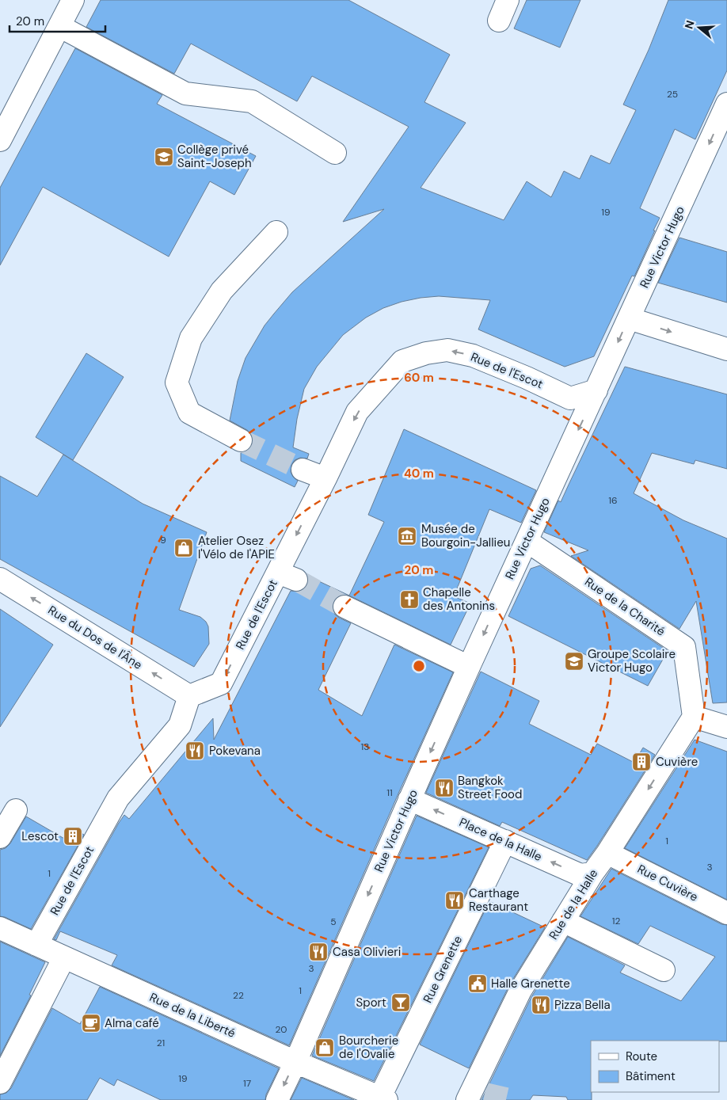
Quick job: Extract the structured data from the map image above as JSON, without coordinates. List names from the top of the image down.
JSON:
{
  "streets": {
    "street": [
      "Rue Victor Hugo",
      "Rue de l'Escot",
      "Rue de la Charité",
      "Rue du Dos de l'Âne",
      "Place de la Halle",
      "Rue Cuvière",
      "Rue de la Halle",
      "Rue Grenette",
      "Rue de la Liberté"
    ]
  },
  "crossings": [
    ["Rue Victor Hugo", "Rue de l'Escot"],
    ["Rue Victor Hugo", "Rue de la Charité"],
    ["Rue Victor Hugo", "Place de la Halle"],
    ["Rue Victor Hugo", "Rue de la Liberté"],
    ["Rue de l'Escot", "Rue du Dos de l'Âne"],
    ["Rue de l'Escot", "Rue de la Liberté"],
    ["Rue de la Charité", "Rue de la Halle"],
    ["Place de la Halle", "Rue de la Halle"],
    ["Place de la Halle", "Rue Grenette"],
    ["Rue Cuvière", "Rue de la Halle"],
    ["Rue Grenette", "Rue de la Liberté"]
  ],
  "one_way": [
    "Rue Victor Hugo",
    "Rue de l'Escot",
    "Rue du Dos de l'Âne",
    "Place de la Halle",
    "Rue de la Halle"
  ],
  "places": {
    "school or university": ["Collège privé Saint-Joseph", "Groupe Scolaire Victor Hugo"],
    "museum": ["Musée de Bourgoin-Jallieu"],
    "shop": ["Atelier Osez l'Vélo de l'APIE", "Bourcherie de l'Ovalie"],
    "church": ["Chapelle des Antonins"],
    "restaurant": [
      "Pokevana",
      "Bangkok Street Food",
      "Carthage Restaurant",
      "Casa Olivieri",
      "Pizza Bella"
    ],
    "building": ["Cuvière", "Lescot"],
    "public building": ["Halle Grenette"],
    "bar": ["Sport"],
    "cafe": ["Alma café"]
  },
  "house_numbers": [
    "25",
    "19",
    "16",
    "9",
    "13",
    "11",
    "1",
    "3",
    "1",
    "12",
    "5",
    "3",
    "1",
    "22",
    "20",
    "21",
    "19",
    "17"
  ],
  "legend": ["Route", "Bâtiment"],
  "scale_bar": "20 m",
  "north": "left",
  "rings": ["60 m", "40 m", "20 m"]
}
